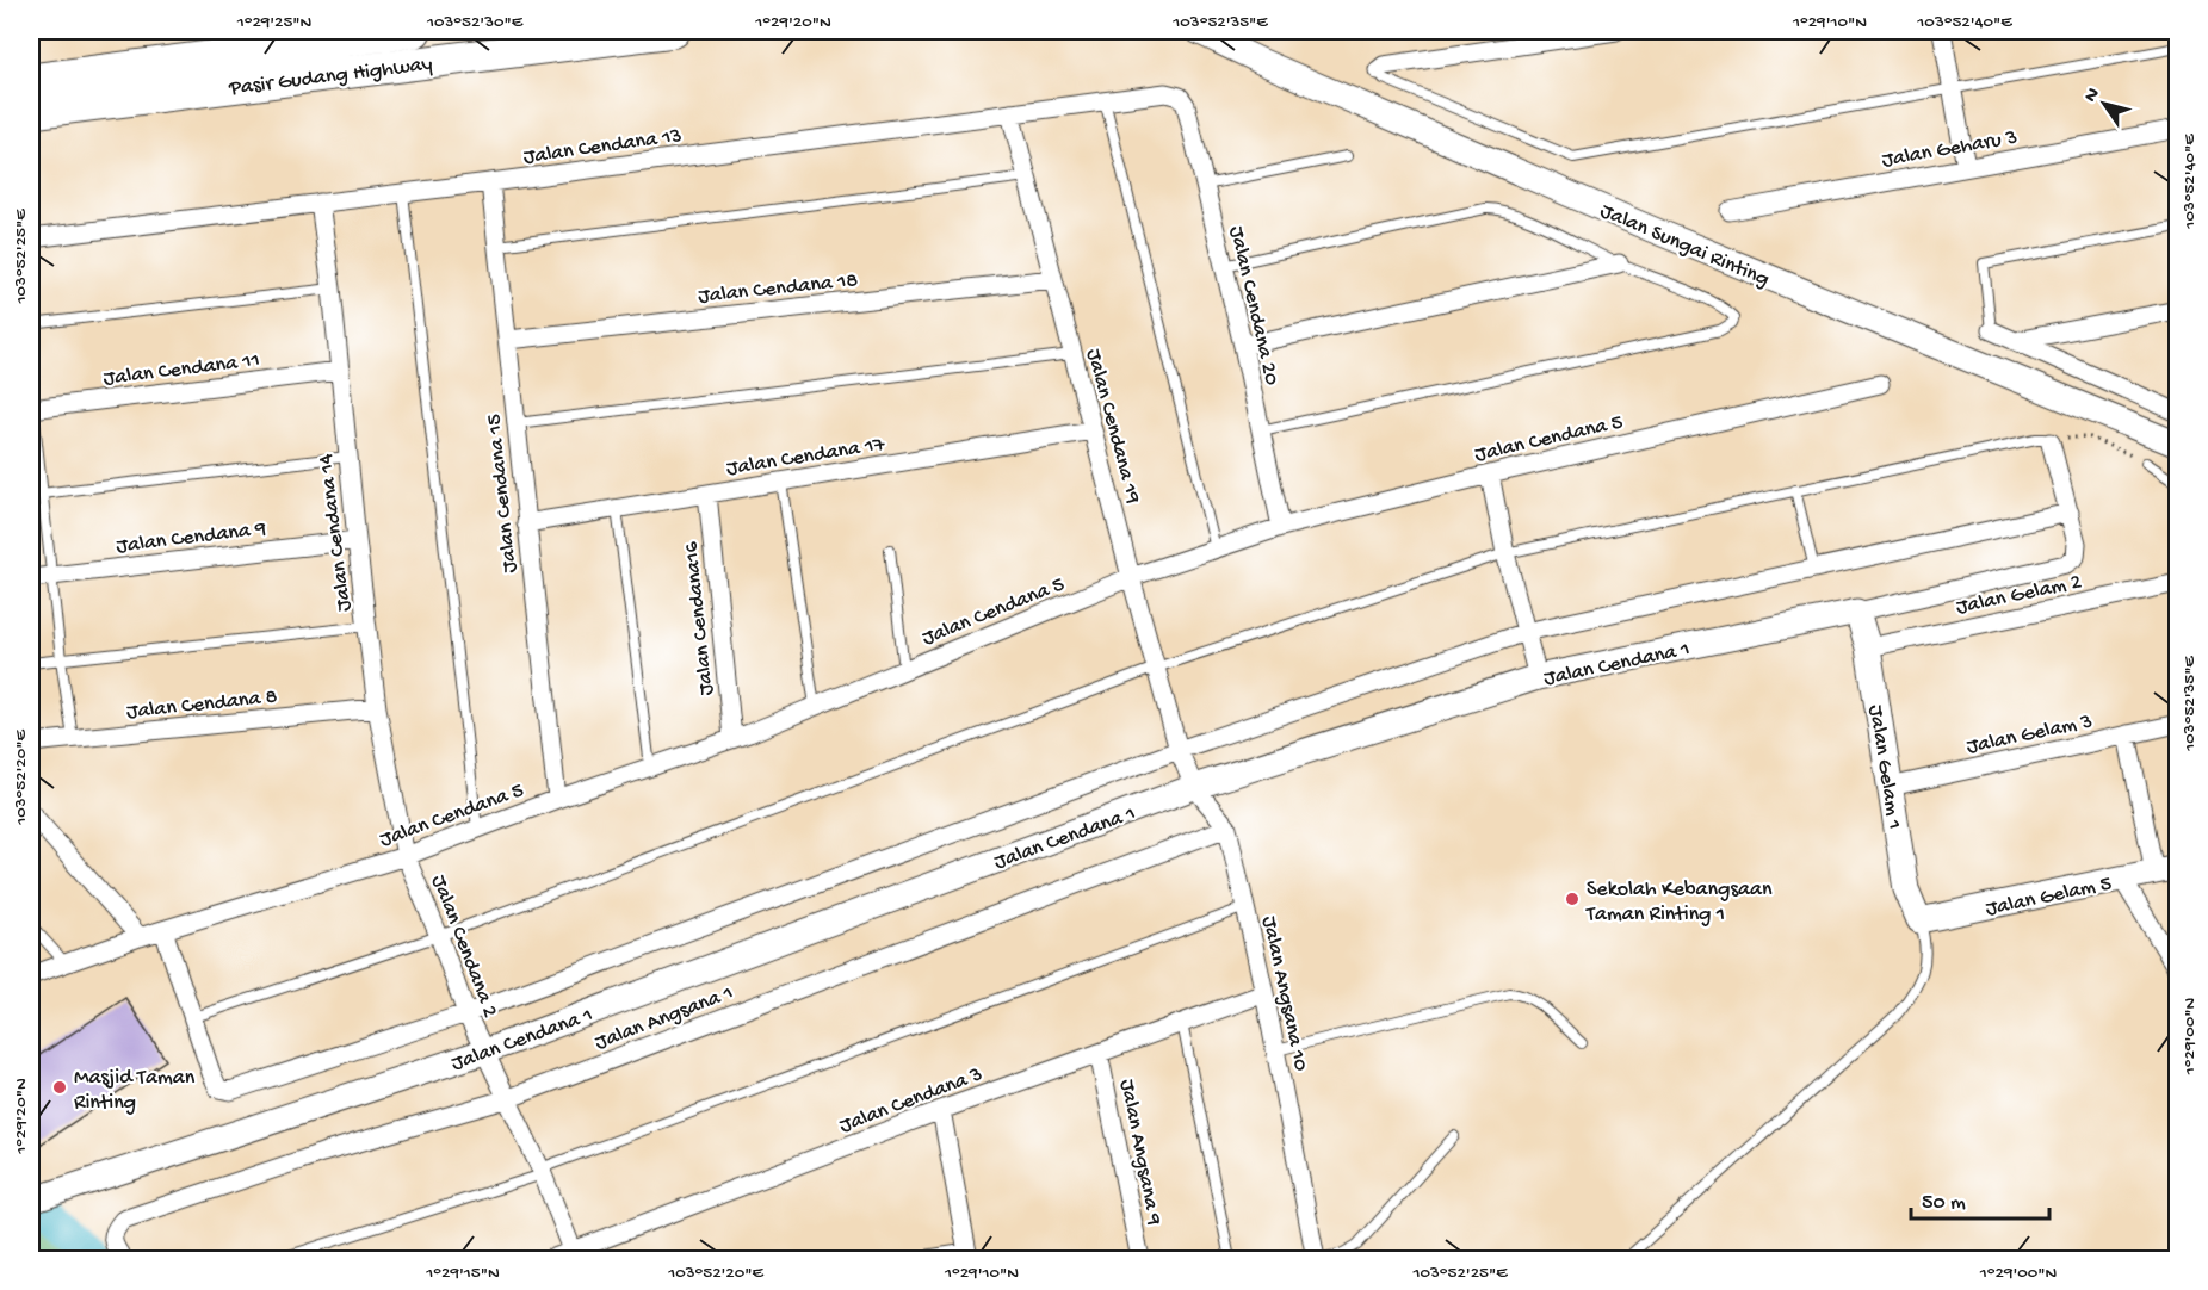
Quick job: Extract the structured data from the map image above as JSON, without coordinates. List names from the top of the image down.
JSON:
{
  "streets": {
    "highway": ["Pasir Gudang Highway"],
    "street": [
      "Jalan Cendana 13",
      "Jalan Geharu 3",
      "Jalan Sungai Rinting",
      "Jalan Cendana 18",
      "Jalan Cendana 20",
      "Jalan Cendana 11",
      "Jalan Cendana 19",
      "Jalan Cendana 5",
      "Jalan Cendana 17",
      "Jalan Cendana 15",
      "Jalan Cendana 14",
      "Jalan Cendana 9",
      "Jalan Gelam 2",
      "Jalan Cendana16",
      "Jalan Cendana 1",
      "Jalan Cendana 8",
      "Jalan Gelam 3",
      "Jalan Gelam 1",
      "Jalan Gelam 5",
      "Jalan Cendana 2",
      "Jalan Angsana 10",
      "Jalan Angsana 1",
      "Jalan Cendana 3",
      "Jalan Angsana 9"
    ]
  },
  "crossings": [
    ["Jalan Cendana 13", "Jalan Cendana 20"],
    ["Jalan Cendana 13", "Jalan Cendana 19"],
    ["Jalan Cendana 13", "Jalan Cendana 15"],
    ["Jalan Cendana 13", "Jalan Cendana 14"],
    ["Jalan Cendana 18", "Jalan Cendana 19"],
    ["Jalan Cendana 18", "Jalan Cendana 15"],
    ["Jalan Cendana 20", "Jalan Cendana 5"],
    ["Jalan Cendana 11", "Jalan Cendana 14"],
    ["Jalan Cendana 19", "Jalan Cendana 5"],
    ["Jalan Cendana 19", "Jalan Cendana 17"],
    ["Jalan Cendana 19", "Jalan Cendana 1"],
    ["Jalan Cendana 19", "Jalan Angsana 10"],
    ["Jalan Cendana 5", "Jalan Cendana 15"],
    ["Jalan Cendana 5", "Jalan Cendana 14"],
    ["Jalan Cendana 5", "Jalan Cendana16"],
    ["Jalan Cendana 5", "Jalan Cendana 2"],
    ["Jalan Cendana 17", "Jalan Cendana 15"],
    ["Jalan Cendana 17", "Jalan Cendana16"],
    ["Jalan Cendana 14", "Jalan Cendana 9"],
    ["Jalan Cendana 14", "Jalan Cendana 8"],
    ["Jalan Cendana 14", "Jalan Cendana 2"],
    ["Jalan Gelam 2", "Jalan Gelam 1"],
    ["Jalan Cendana 1", "Jalan Gelam 1"],
    ["Jalan Cendana 1", "Jalan Cendana 2"],
    ["Jalan Cendana 1", "Jalan Angsana 10"],
    ["Jalan Gelam 3", "Jalan Gelam 1"],
    ["Jalan Gelam 1", "Jalan Gelam 5"],
    ["Jalan Cendana 2", "Jalan Angsana 1"],
    ["Jalan Cendana 2", "Jalan Cendana 3"],
    ["Jalan Angsana 10", "Jalan Angsana 1"],
    ["Jalan Angsana 10", "Jalan Cendana 3"],
    ["Jalan Cendana 3", "Jalan Angsana 9"]
  ],
  "places": ["Sekolah Kebangsaan Taman Rinting 1", "Masjid Taman Rinting"],
  "scale_bar": "50 m",
  "north": "top left",
  "coordinates": [
    "1°29'25\"N",
    "103°52'30\"E",
    "1°29'20\"N",
    "103°52'35\"E",
    "1°29'10\"N",
    "103°52'40\"E",
    "103°52'25\"E",
    "103°52'20\"E",
    "1°29'00\"N",
    "1°29'15\"N"
  ]
}
